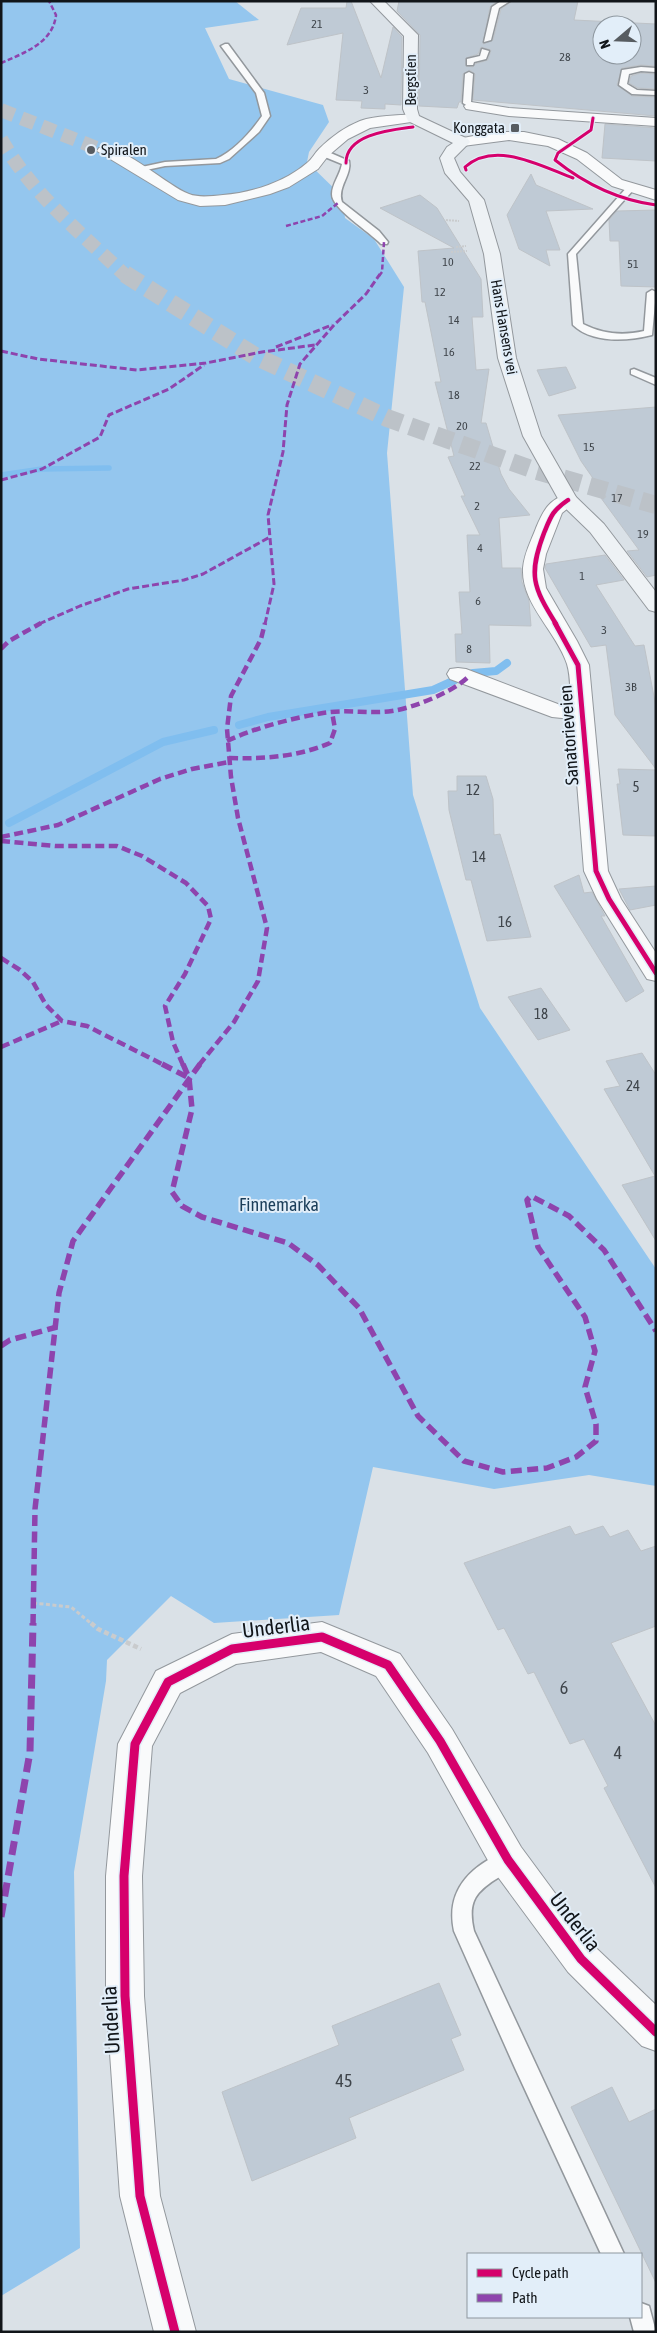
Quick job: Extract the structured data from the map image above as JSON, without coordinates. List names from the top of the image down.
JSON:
{
  "streets": {
    "main road": ["Bergstien", "Hans Hansens vei"],
    "street": ["Sanatorieveien", "Underlia"]
  },
  "crossings": [
    ["Bergstien", "Hans Hansens vei"],
    ["Hans Hansens vei", "Sanatorieveien"]
  ],
  "parks": ["Finnemarka"],
  "places": {
    "transit": ["Konggata"],
    "other": ["Spiralen"]
  },
  "house_numbers": [
    "21",
    "28",
    "3",
    "10",
    "51",
    "12",
    "14",
    "16",
    "18",
    "20",
    "15",
    "22",
    "17",
    "2",
    "19",
    "4",
    "1",
    "6",
    "3",
    "8",
    "3B",
    "5",
    "12",
    "14",
    "16",
    "18",
    "24",
    "6",
    "4",
    "45"
  ],
  "legend": ["Cycle path", "Path"],
  "north": "left"
}
